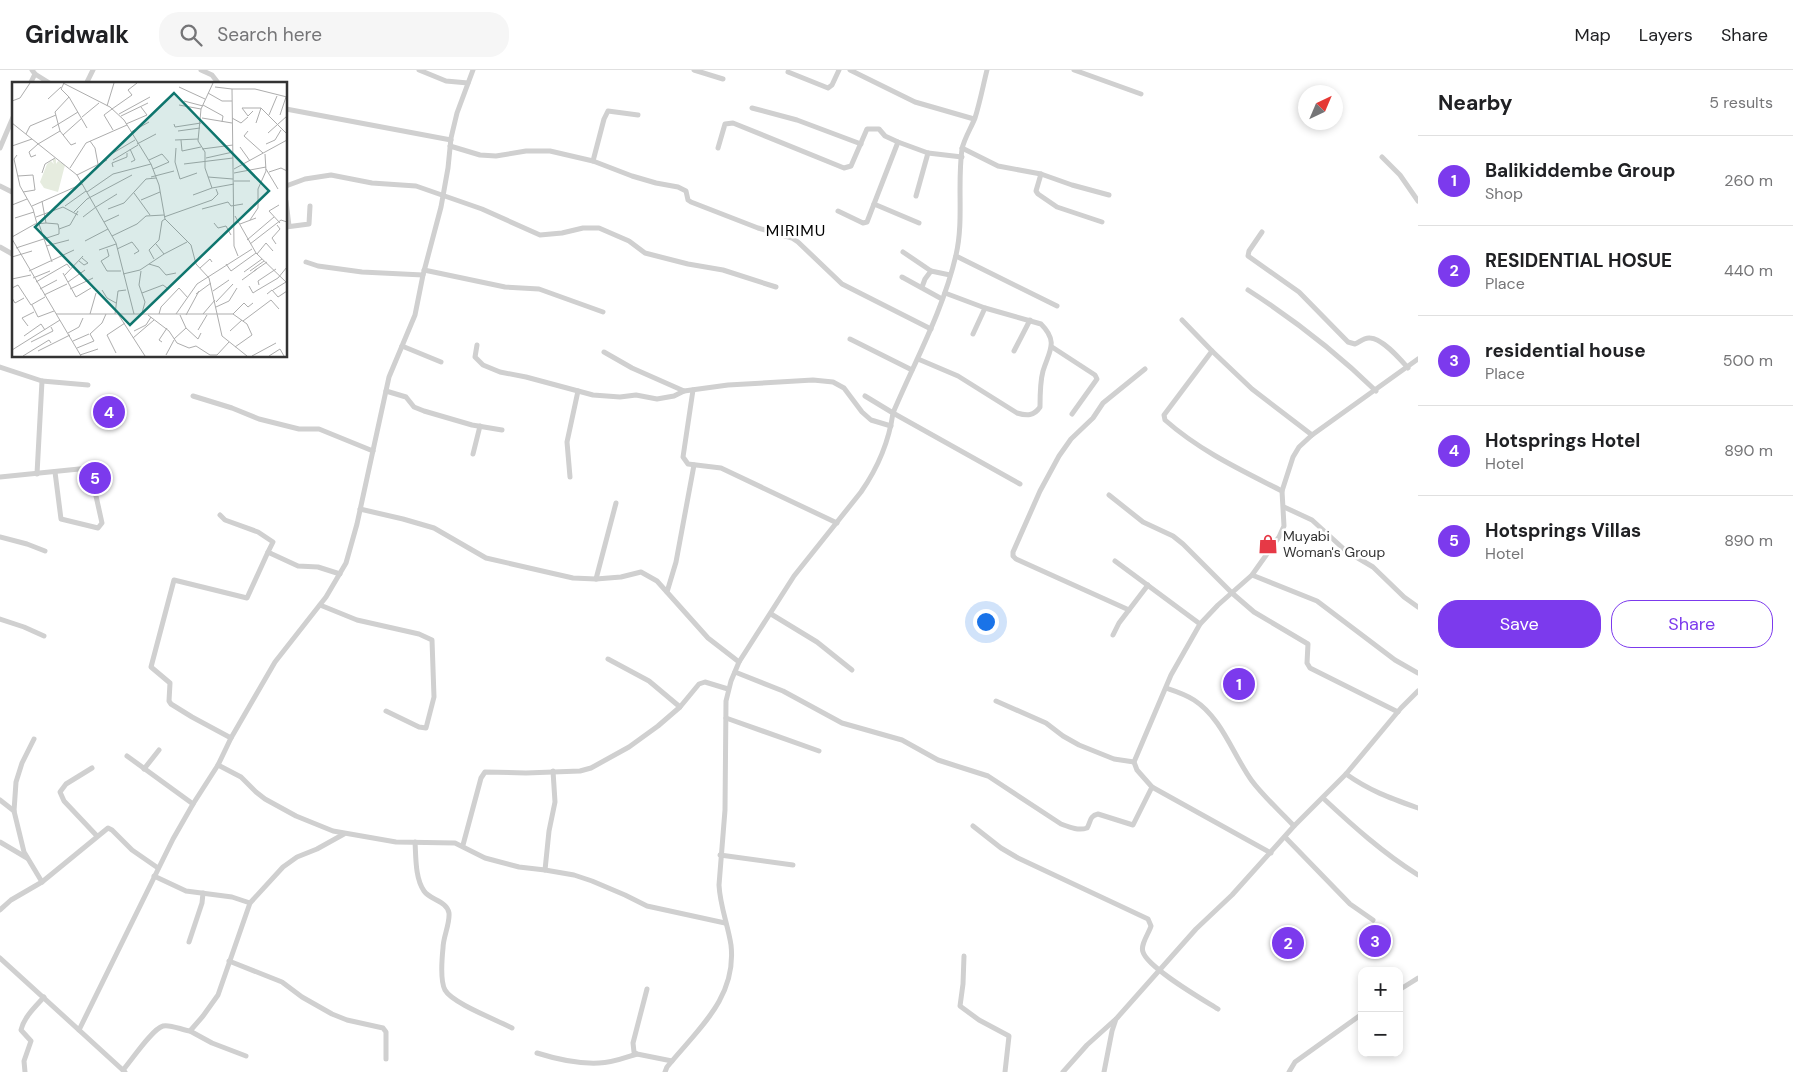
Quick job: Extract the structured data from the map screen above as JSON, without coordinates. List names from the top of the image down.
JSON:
{
  "districts": ["MIRIMU"],
  "places": {
    "shop": ["Muyabi Woman's Group"]
  },
  "north": "top right",
  "page": {
    "header": "Gridwalk",
    "search": "Search here",
    "nav": ["Map", "Layers", "Share"],
    "heading": ["Nearby", "5 results"],
    "list": [
      {
        "mark": "1",
        "name": "Balikiddembe Group",
        "note": "Shop",
        "value": "260 m"
      },
      {
        "mark": "2",
        "name": "RESIDENTIAL HOSUE",
        "note": "Place",
        "value": "440 m"
      },
      {
        "mark": "3",
        "name": "residential house",
        "note": "Place",
        "value": "500 m"
      },
      {
        "mark": "4",
        "name": "Hotsprings Hotel",
        "note": "Hotel",
        "value": "890 m"
      },
      {
        "mark": "5",
        "name": "Hotsprings Villas",
        "note": "Hotel",
        "value": "890 m"
      }
    ],
    "pins": [
      "4",
      "5",
      "1",
      "3",
      "2"
    ],
    "buttons": ["Save", "Share"],
    "map_buttons": ["+", "−"]
  }
}
